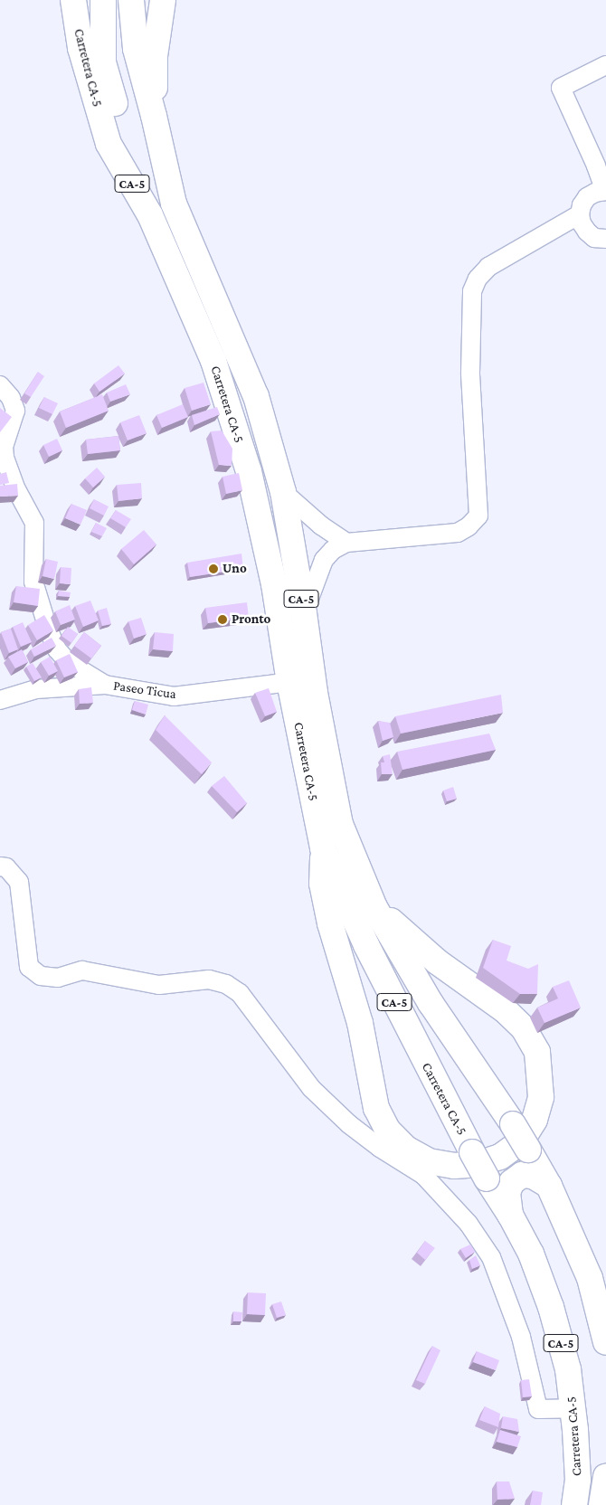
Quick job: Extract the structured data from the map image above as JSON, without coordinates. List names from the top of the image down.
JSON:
{
  "streets": {
    "highway": ["Carretera CA-5", "CA-5"],
    "street": ["Paseo Ticua"]
  },
  "crossings": [
    ["Carretera CA-5", "Paseo Ticua"]
  ],
  "places": ["Uno", "Pronto"]
}
